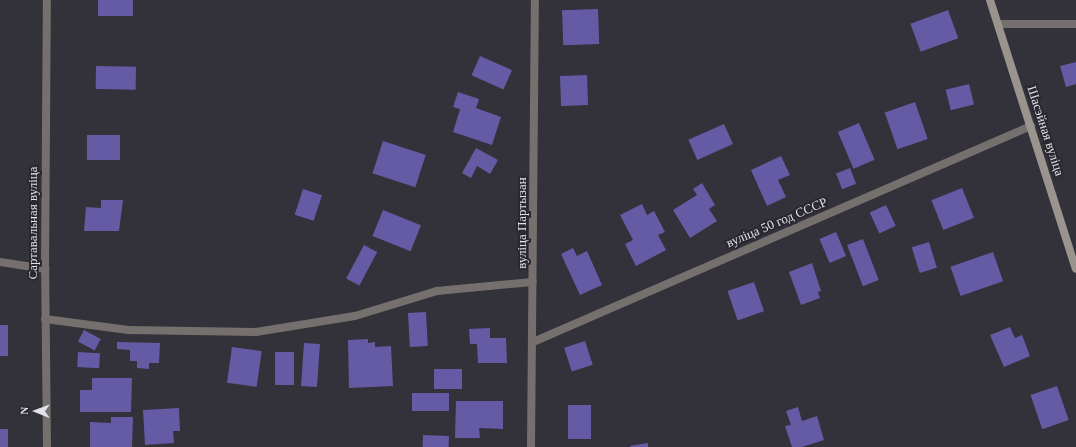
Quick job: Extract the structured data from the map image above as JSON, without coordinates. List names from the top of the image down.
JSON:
{
  "streets": {
    "main road": ["Шасэйная вуліца"],
    "street": ["Сартавальная вуліца", "вуліца Партызан", "вуліца 50 год СССР"]
  },
  "crossings": [
    ["Шасэйная вуліца", "вуліца 50 год СССР"],
    ["вуліца Партызан", "вуліца 50 год СССР"]
  ],
  "north": "left"
}
